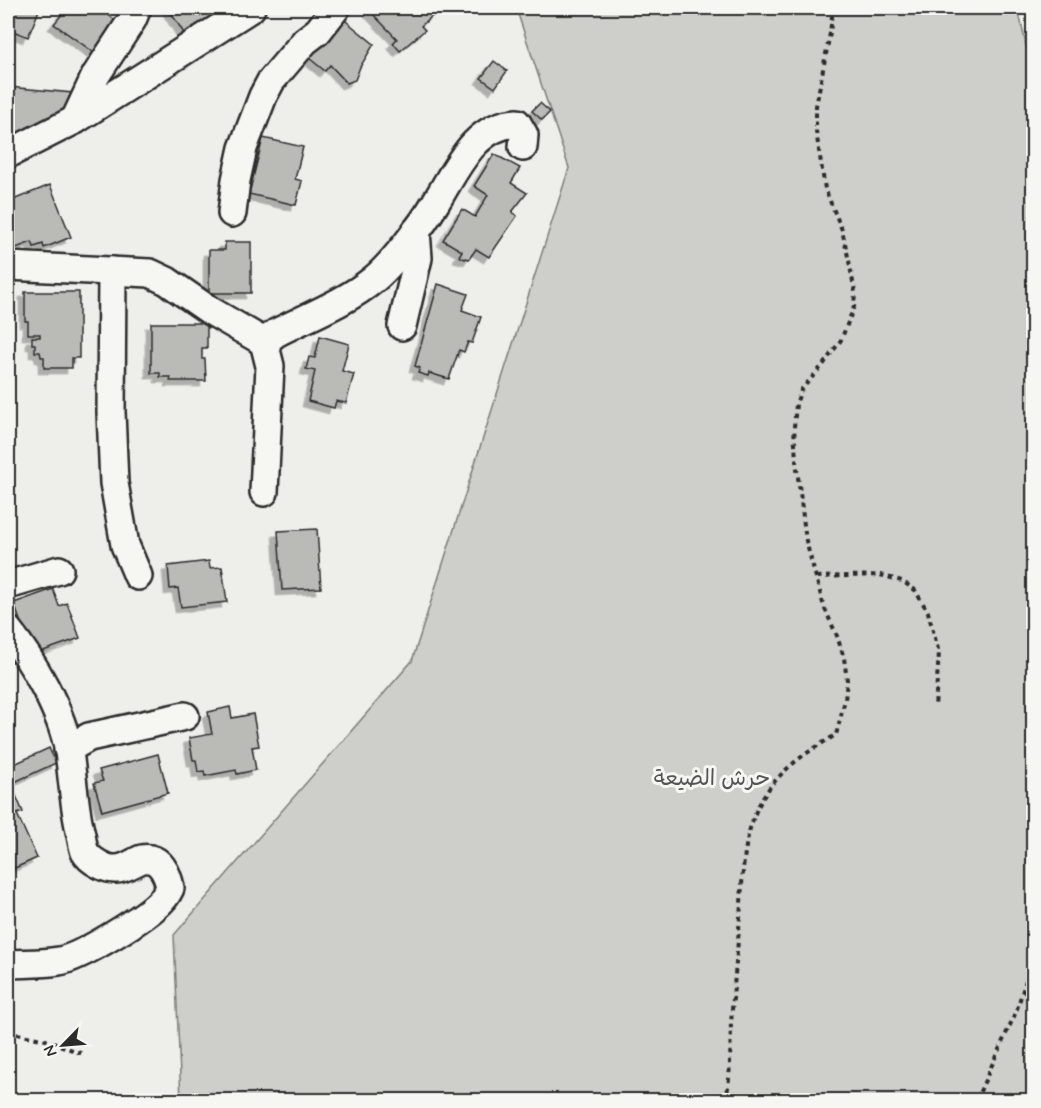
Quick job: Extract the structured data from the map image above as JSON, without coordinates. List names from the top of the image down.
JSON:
{
  "parks": ["حرش الضيعة"],
  "north": "bottom left"
}
